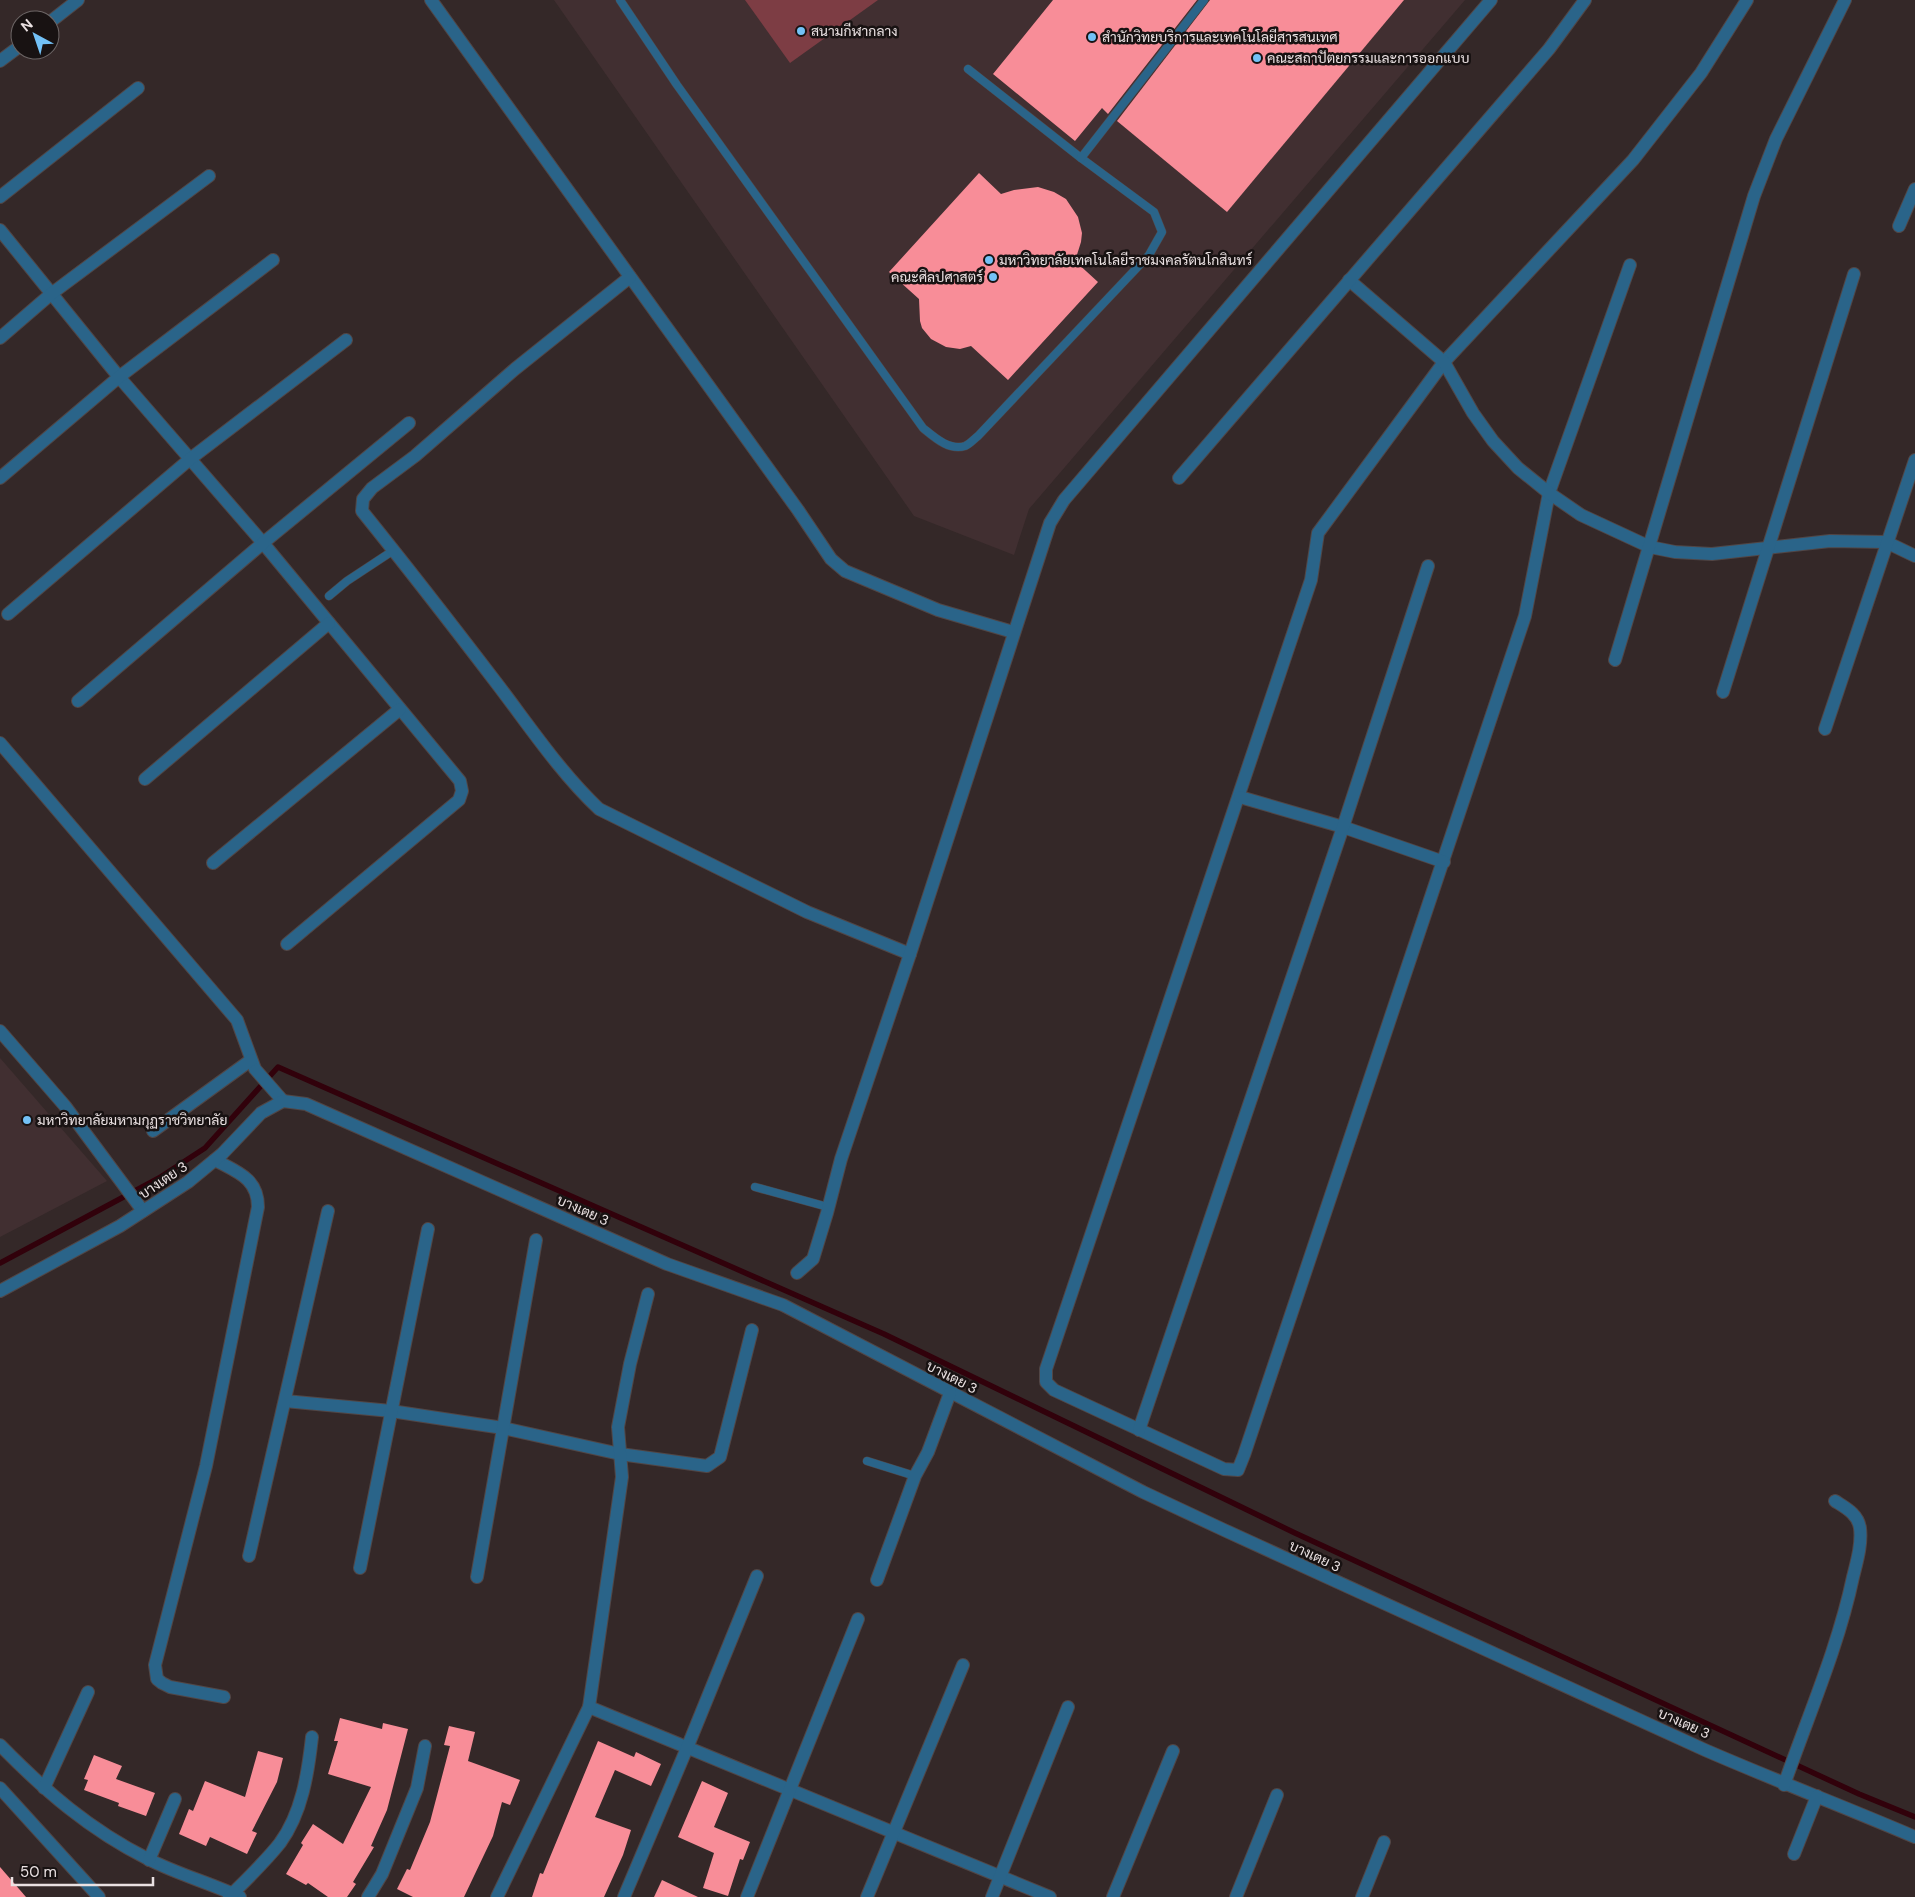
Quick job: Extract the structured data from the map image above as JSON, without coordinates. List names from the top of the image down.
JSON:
{
  "streets": {
    "street": ["บางเตย 3"]
  },
  "places": [
    "สนามกีฬากลาง",
    "สำนักวิทยบริการและเทคโนโลยีสารสนเทศ",
    "คณะสถาปัตยกรรมและการออกแบบ",
    "มหาวิทยาลัยเทคโนโลยีราชมงคลรัตนโกสินทร์",
    "คณะศิลปศาสตร์",
    "มหาวิทยาลัยมหามกุฏราชวิทยาลัย"
  ],
  "scale_bar": "50 m",
  "north": "top left"
}
